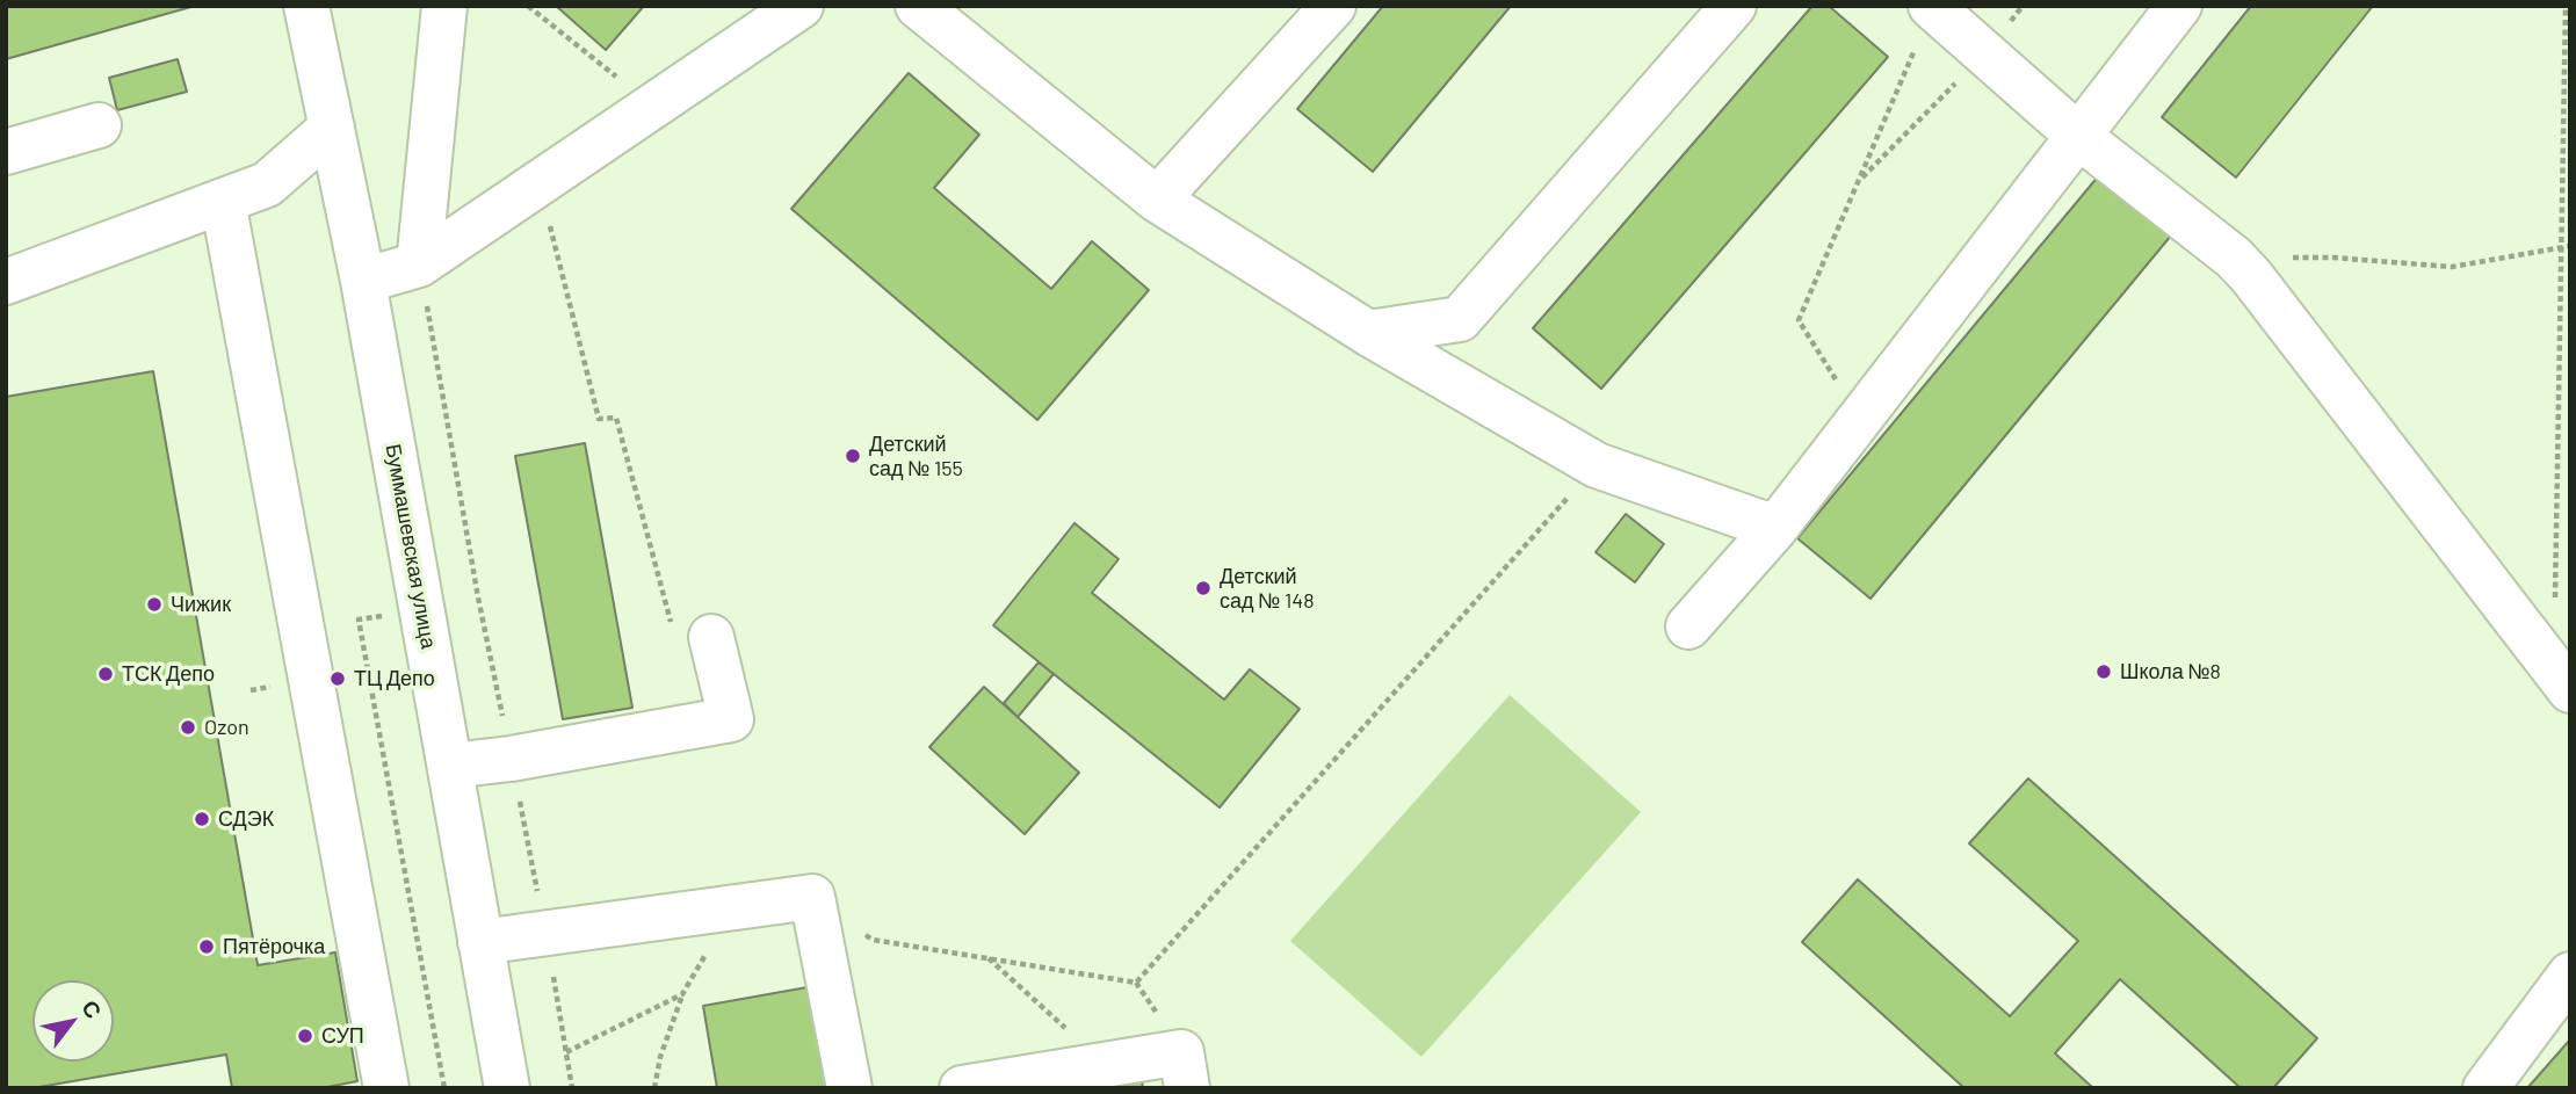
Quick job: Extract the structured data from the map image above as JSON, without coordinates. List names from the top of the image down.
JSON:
{
  "streets": {
    "street": ["Буммашевская улица"]
  },
  "places": [
    "Детский сад № 155",
    "Детский сад № 148",
    "Чижик",
    "Школа №8",
    "ТСК Депо",
    "ТЦ Депо",
    "Ozon",
    "СДЭК",
    "Пятёрочка",
    "СУП"
  ],
  "north": "top right"
}
